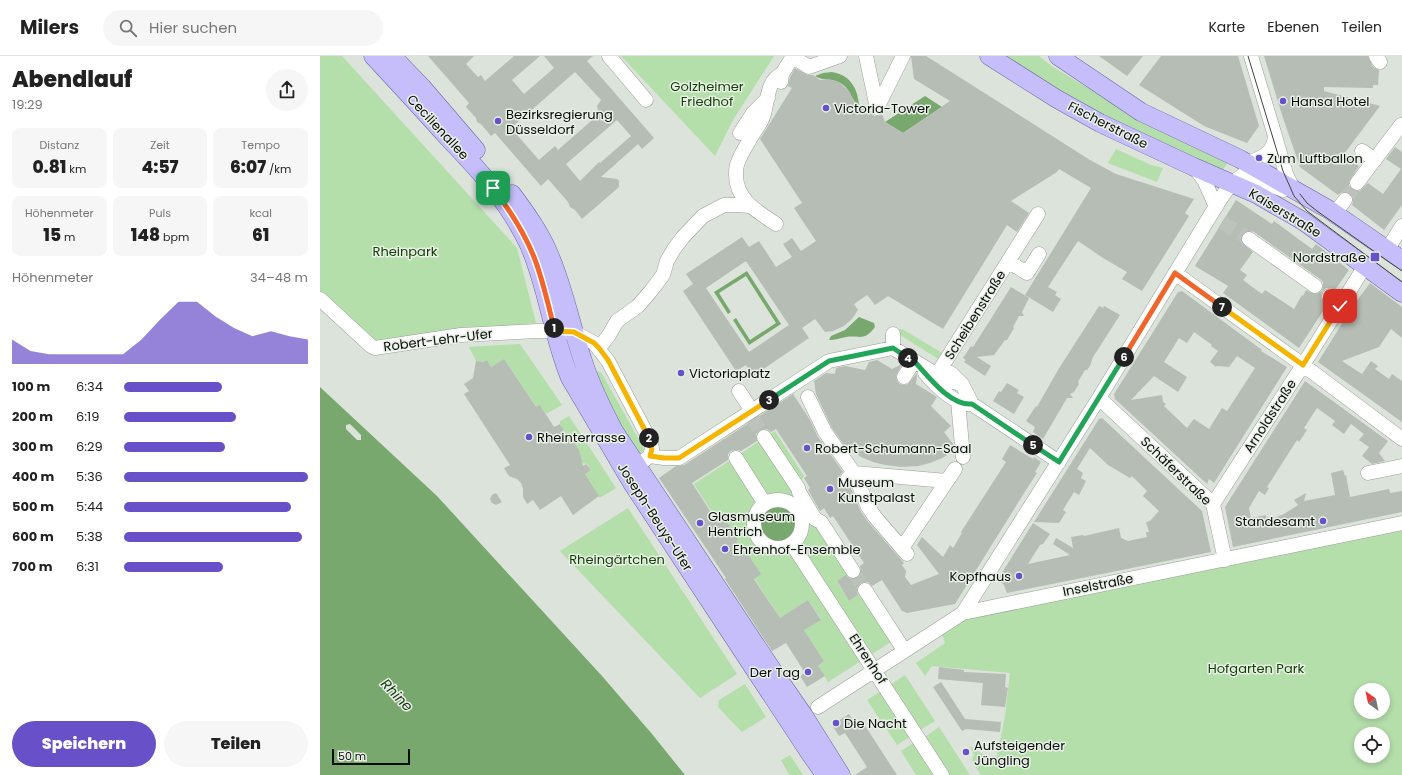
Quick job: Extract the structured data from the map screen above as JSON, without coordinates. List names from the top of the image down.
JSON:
{
  "streets": {
    "main road": [
      "Fischerstraße",
      "Cecilienallee",
      "Kaiserstraße",
      "Joseph-Beuys-Ufer"
    ],
    "street": [
      "Scheibenstraße",
      "Robert-Lehr-Ufer",
      "Arnoldstraße",
      "Schäferstraße",
      "Inselstraße",
      "Ehrenhof"
    ]
  },
  "crossings": [
    ["Fischerstraße", "Kaiserstraße"],
    ["Cecilienallee", "Robert-Lehr-Ufer"],
    ["Cecilienallee", "Joseph-Beuys-Ufer"],
    ["Kaiserstraße", "Arnoldstraße"],
    ["Robert-Lehr-Ufer", "Joseph-Beuys-Ufer"],
    ["Arnoldstraße", "Schäferstraße"],
    ["Schäferstraße", "Inselstraße"],
    ["Inselstraße", "Ehrenhof"]
  ],
  "water": ["Rhine"],
  "parks": [
    "Golzheimer Friedhof",
    "Rheinpark",
    "Rheingärtchen",
    "Hofgarten Park"
  ],
  "places": {
    "other": [
      "Hansa Hotel",
      "Victoria-Tower",
      "Bezirksregierung Düsseldorf",
      "Zum Luftballon",
      "Victoriaplatz",
      "Rheinterrasse",
      "Robert-Schumann-Saal",
      "Museum Kunstpalast",
      "Standesamt",
      "Glasmuseum Hentrich",
      "Ehrenhof-Ensemble",
      "Kopfhaus",
      "Der Tag",
      "Die Nacht",
      "Aufsteigender Jüngling"
    ],
    "transit": ["Nordstraße"]
  },
  "scale_bar": "50 m",
  "north": "top left",
  "page": {
    "header": "Milers",
    "search": "Hier suchen",
    "nav": ["Karte", "Ebenen", "Teilen"],
    "heading": ["Abendlauf", "19:29"],
    "stats": [
      ["Distanz", "0.81 km"],
      ["Zeit", "4:57"],
      ["Tempo", "6:07 /km"],
      ["Höhenmeter", "15 m"],
      ["Puls", "148 bpm"],
      ["kcal", "61"]
    ],
    "chart": ["Höhenmeter", "34–48 m"],
    "pins": [
      "7",
      "1",
      "6",
      "4",
      "3",
      "2",
      "5"
    ],
    "list": [
      {
        "name": "100 m",
        "note": "6:34"
      },
      {
        "name": "200 m",
        "note": "6:19"
      },
      {
        "name": "300 m",
        "note": "6:29"
      },
      {
        "name": "400 m",
        "note": "5:36"
      },
      {
        "name": "500 m",
        "note": "5:44"
      },
      {
        "name": "600 m",
        "note": "5:38"
      },
      {
        "name": "700 m",
        "note": "6:31"
      }
    ],
    "buttons": ["Speichern", "Teilen"],
    "scale": "50 m"
  }
}
